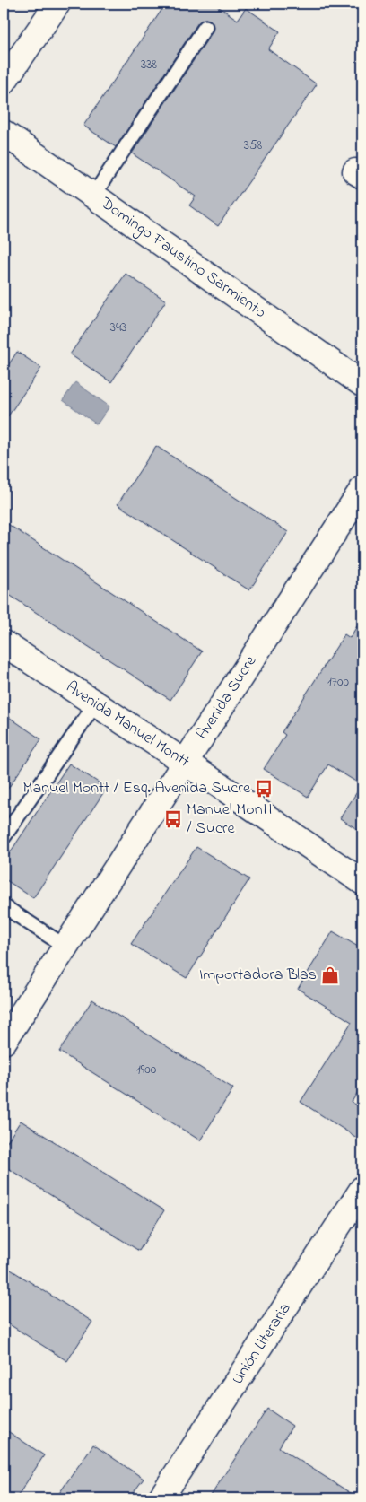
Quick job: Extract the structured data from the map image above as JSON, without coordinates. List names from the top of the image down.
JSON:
{
  "streets": {
    "street": [
      "Domingo Faustino Sarmiento",
      "Avenida Sucre",
      "Avenida Manuel Montt",
      "Unión Literaria"
    ]
  },
  "crossings": [
    ["Avenida Sucre", "Avenida Manuel Montt"]
  ],
  "places": {
    "bus stop": ["Manuel Montt / Esq. Avenida Sucre", "Manuel Montt / Sucre"],
    "shop": ["Importadora Blas"]
  },
  "house_numbers": [
    "338",
    "358",
    "343",
    "1700",
    "1900"
  ]
}
